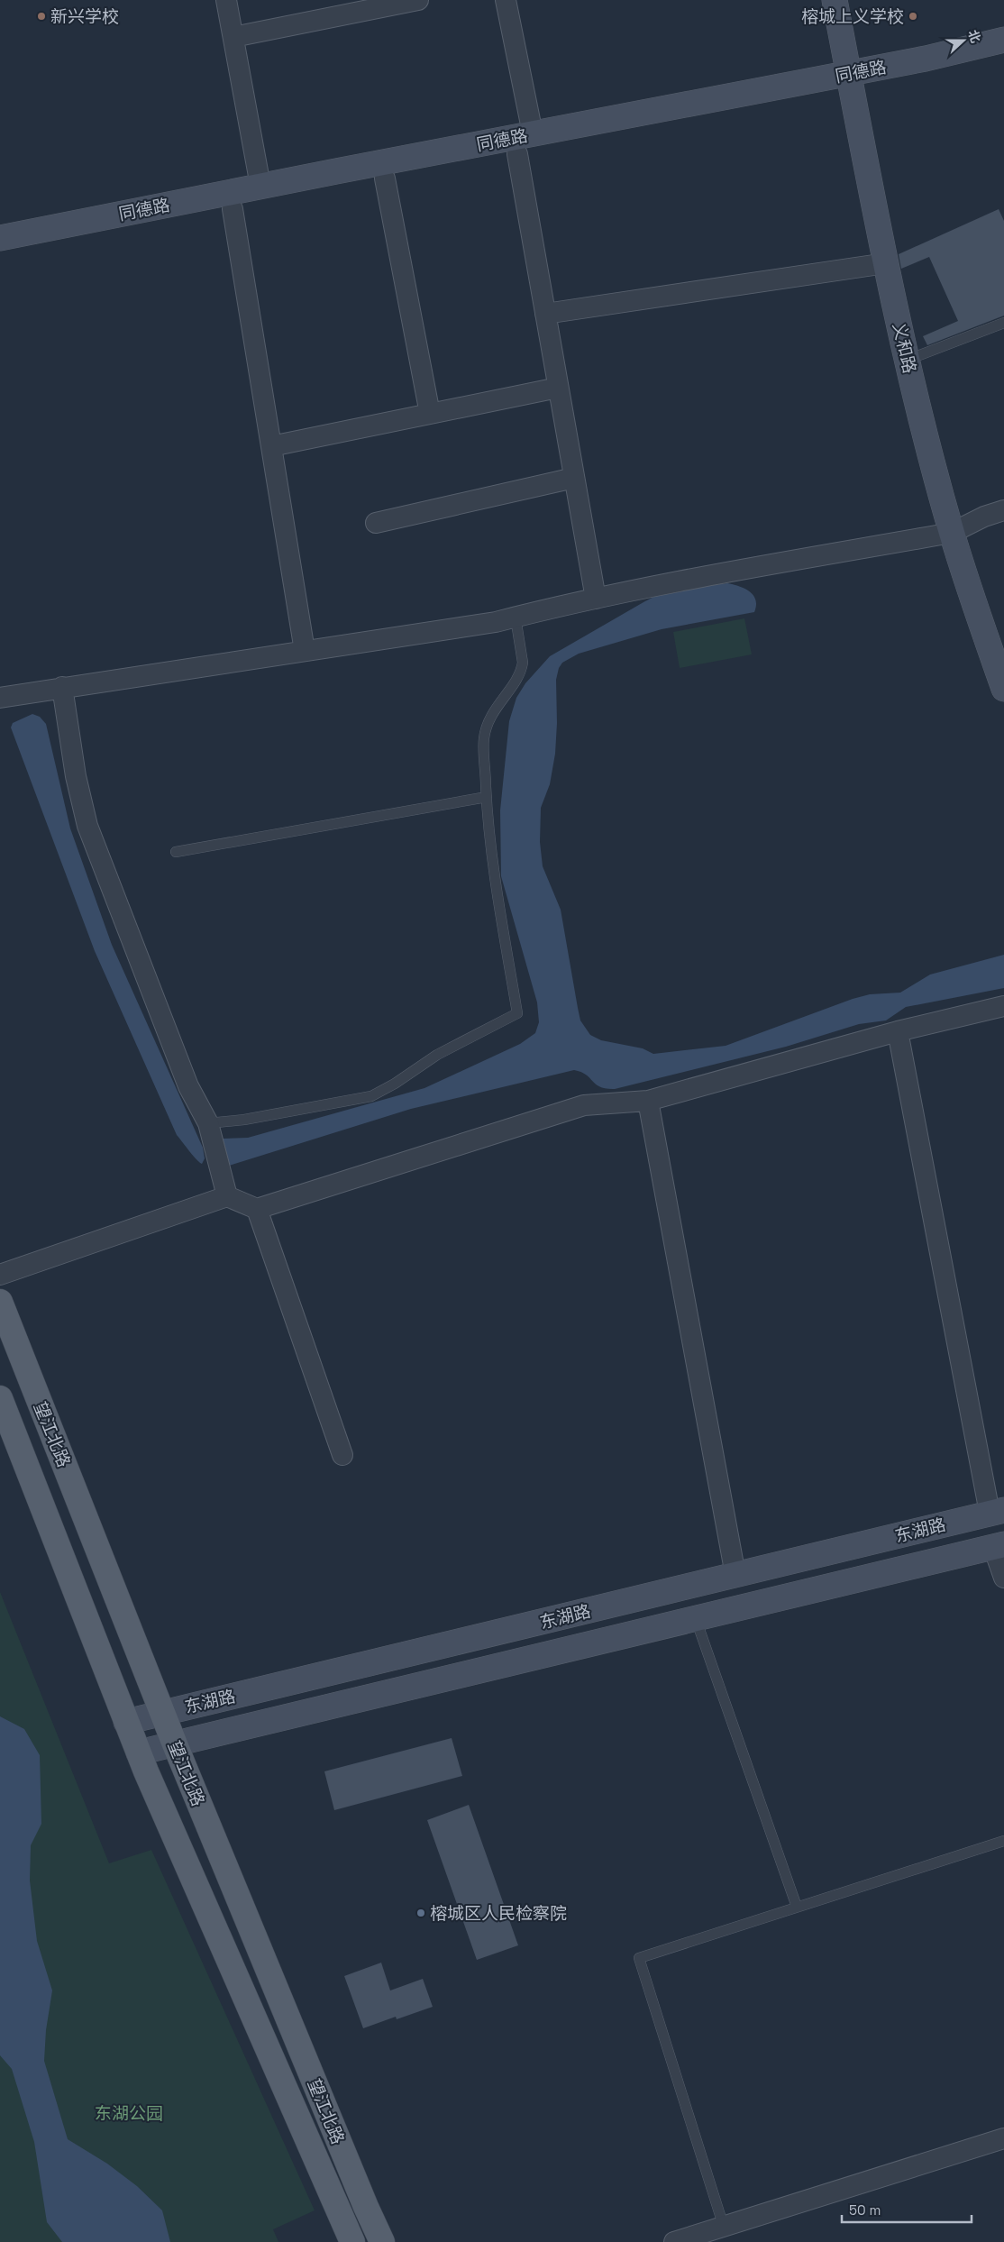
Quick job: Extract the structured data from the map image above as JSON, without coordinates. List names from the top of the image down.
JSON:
{
  "streets": {
    "main road": [
      "同德路",
      "义和路",
      "望江北路",
      "东湖路"
    ]
  },
  "crossings": [
    ["同德路", "义和路"],
    ["望江北路", "东湖路"]
  ],
  "parks": ["东湖公园"],
  "places": ["新兴学校", "榕城上义学校", "榕城区人民检察院"],
  "scale_bar": "50 m",
  "north": "right"
}
